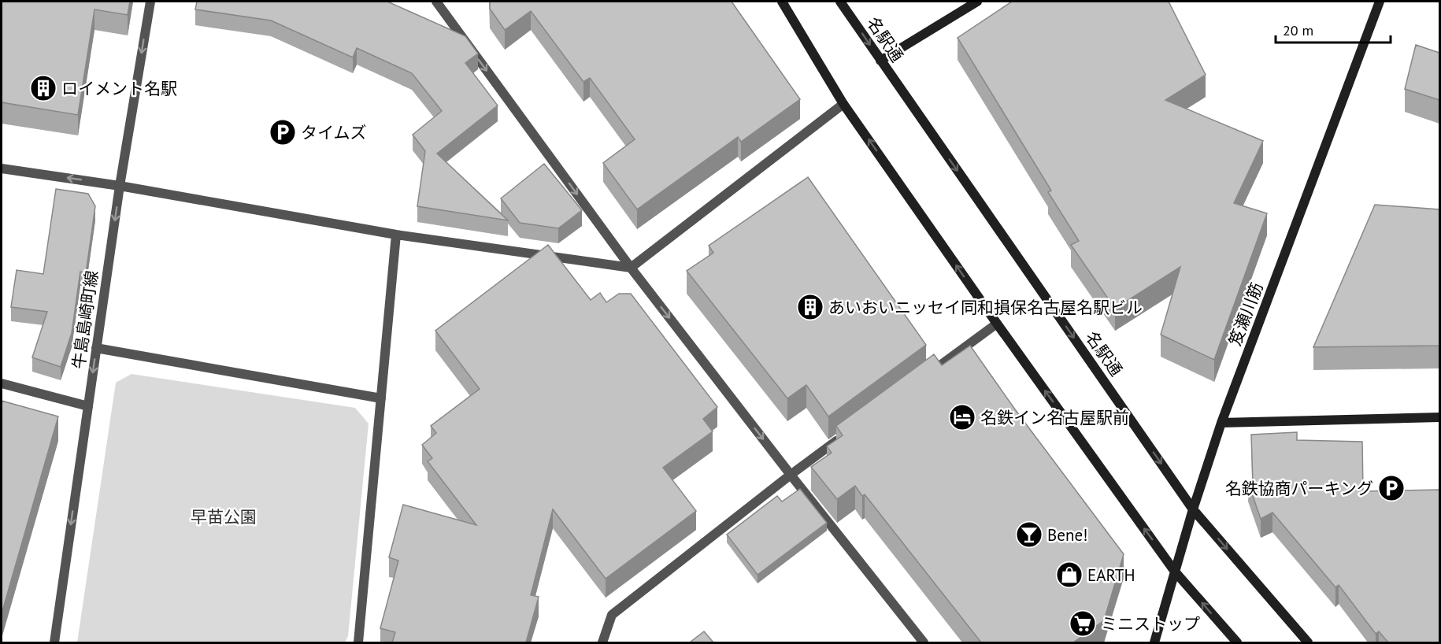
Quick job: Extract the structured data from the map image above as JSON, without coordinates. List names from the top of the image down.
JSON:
{
  "streets": {
    "street": ["名駅通", "笈瀬川筋", "牛島島崎町線"]
  },
  "crossings": [
    ["名駅通", "笈瀬川筋"]
  ],
  "one_way": ["牛島島崎町線"],
  "parks": ["早苗公園"],
  "places": {
    "building": ["ロイメント名駅", "あいおいニッセイ同和損保名古屋名駅ビル"],
    "parking": ["タイムズ", "名鉄協商パーキング"],
    "hotel": ["名鉄イン名古屋駅前"],
    "bar": ["Bene!"],
    "shop": ["EARTH"],
    "supermarket": ["ミニストップ"]
  },
  "scale_bar": "20 m"
}
